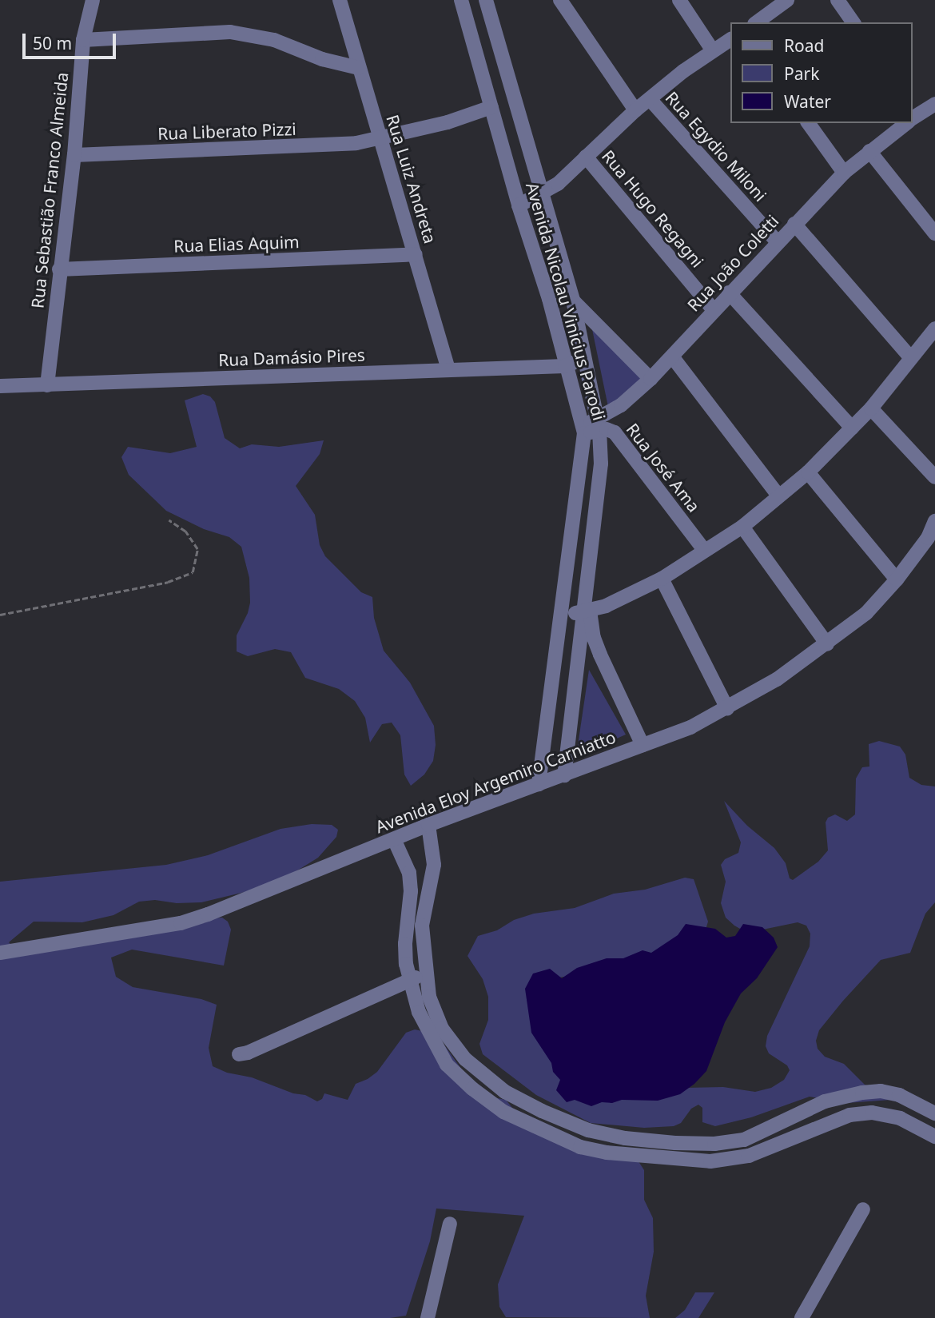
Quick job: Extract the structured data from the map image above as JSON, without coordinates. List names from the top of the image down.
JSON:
{
  "streets": {
    "street": [
      "Rua Liberato Pizzi",
      "Rua Egydio Miloni",
      "Rua Luiz Andreta",
      "Rua Sebastião Franco Almeida",
      "Rua Hugo Regagni",
      "Rua Elias Aquim",
      "Rua João Coletti",
      "Avenida Nicolau Vinicius Parodi",
      "Rua Damásio Pires",
      "Rua José Ama",
      "Avenida Eloy Argemiro Carniatto"
    ]
  },
  "crossings": [
    ["Rua Liberato Pizzi", "Rua Luiz Andreta"],
    ["Rua Liberato Pizzi", "Rua Sebastião Franco Almeida"],
    ["Rua Liberato Pizzi", "Avenida Nicolau Vinicius Parodi"],
    ["Rua Egydio Miloni", "Rua João Coletti"],
    ["Rua Luiz Andreta", "Rua Elias Aquim"],
    ["Rua Luiz Andreta", "Rua Damásio Pires"],
    ["Rua Sebastião Franco Almeida", "Rua Elias Aquim"],
    ["Rua Sebastião Franco Almeida", "Rua Damásio Pires"],
    ["Rua Hugo Regagni", "Rua João Coletti"],
    ["Rua João Coletti", "Avenida Nicolau Vinicius Parodi"],
    ["Rua João Coletti", "Rua José Ama"],
    ["Avenida Nicolau Vinicius Parodi", "Rua Damásio Pires"],
    ["Avenida Nicolau Vinicius Parodi", "Rua José Ama"],
    ["Avenida Nicolau Vinicius Parodi", "Avenida Eloy Argemiro Carniatto"]
  ],
  "legend": ["Road", "Park", "Water"],
  "scale_bar": "50 m"
}
